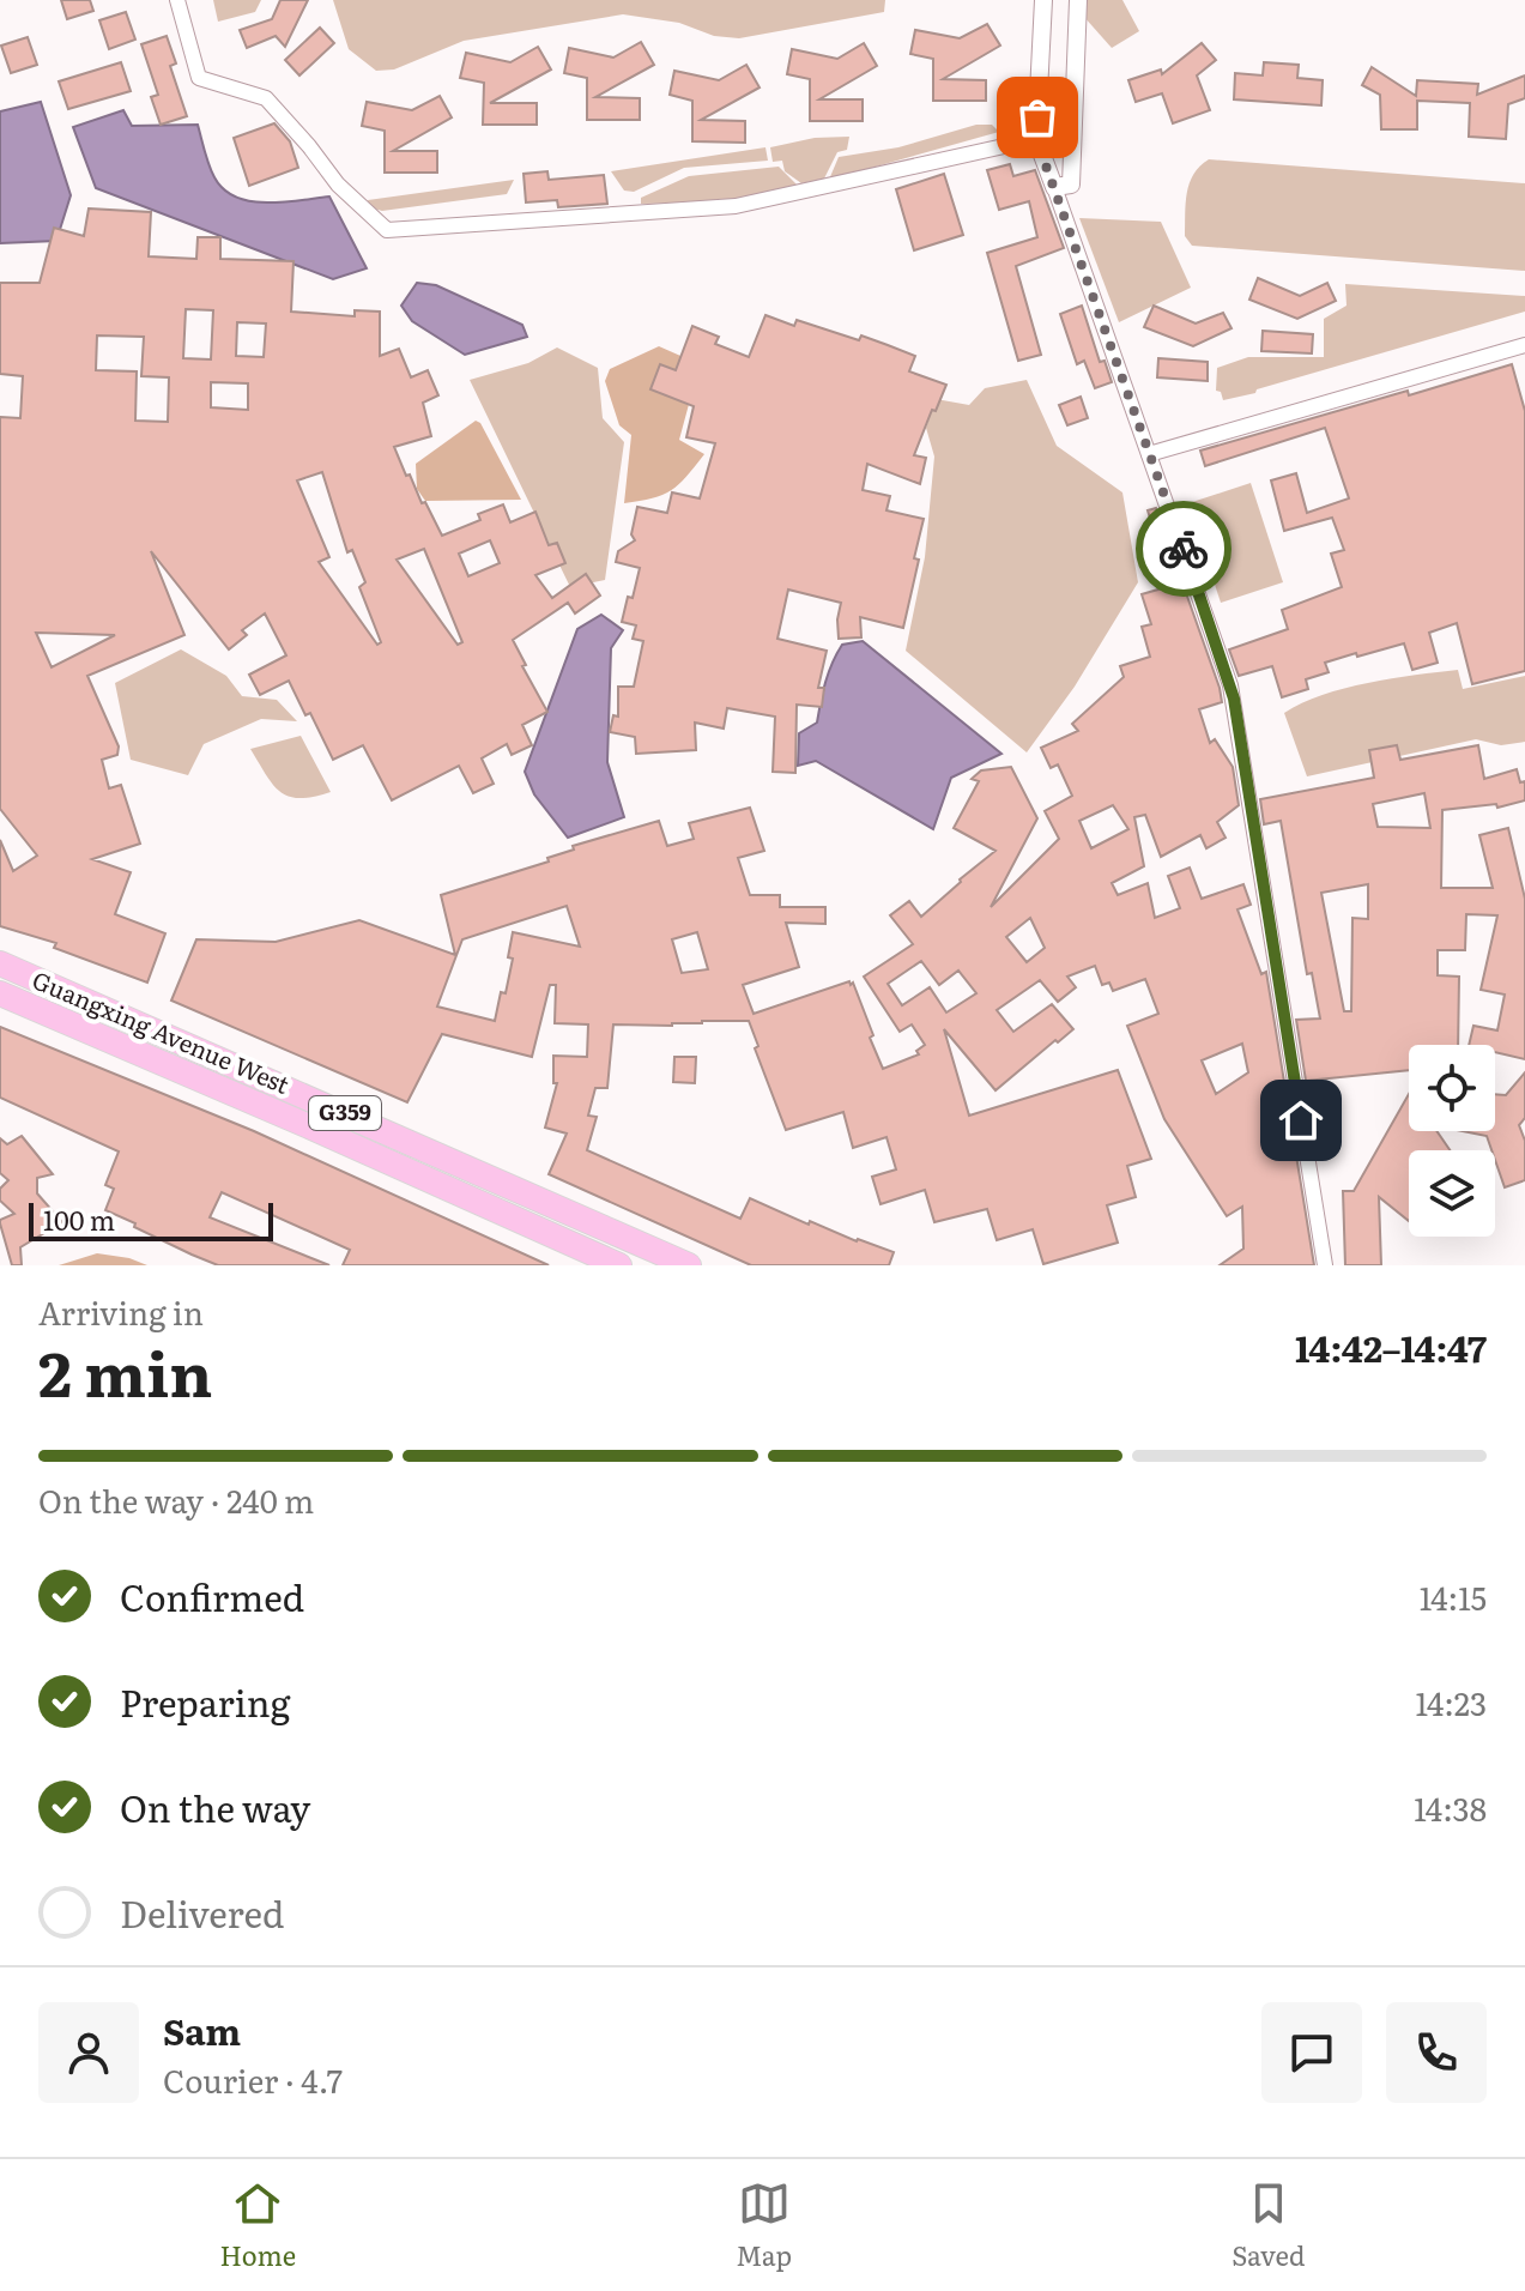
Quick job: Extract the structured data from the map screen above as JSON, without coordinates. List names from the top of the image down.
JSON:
{
  "streets": {
    "highway": ["Guangxing Avenue West", "G359"]
  },
  "scale_bar": "100 m",
  "page": {
    "scale": "100 m",
    "heading": ["2 min", "Arriving in", "14:42–14:47"],
    "panel": ["Sam", "Courier · 4.7"],
    "bar": "On the way · 240 m",
    "list": [
      ["Confirmed", "14:15"],
      ["Preparing", "14:23"],
      ["On the way", "14:38"],
      "Delivered"
    ],
    "tabs": ["Home", "Map", "Saved"]
  }
}
